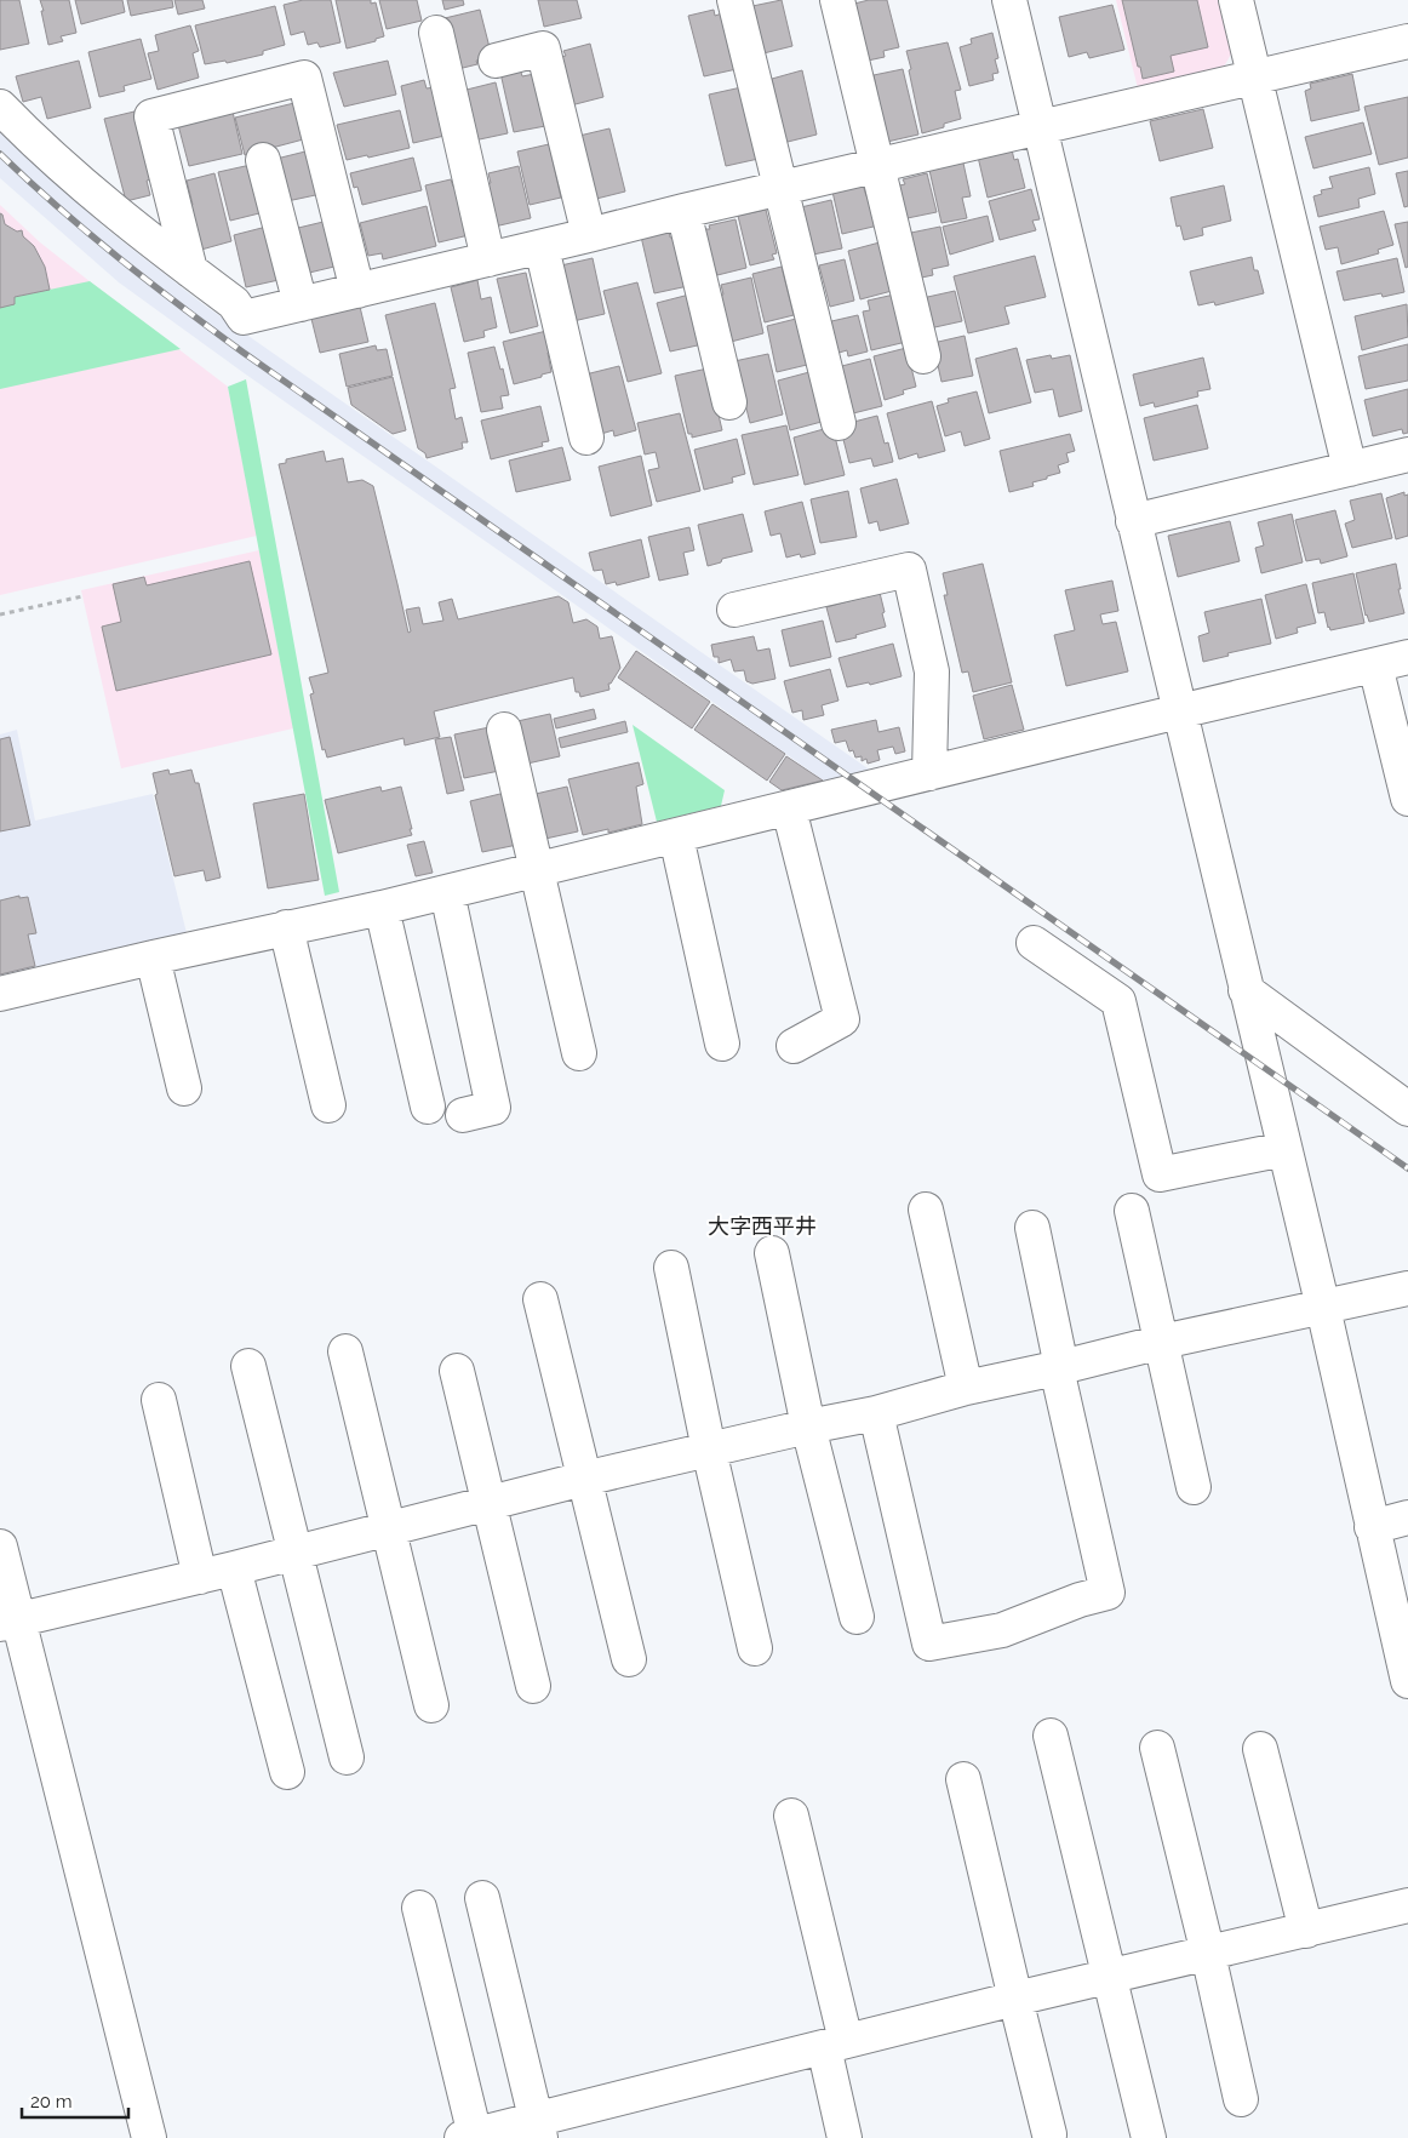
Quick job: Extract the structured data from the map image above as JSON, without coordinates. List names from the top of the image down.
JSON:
{
  "districts": ["大字西平井"],
  "scale_bar": "20 m"
}
